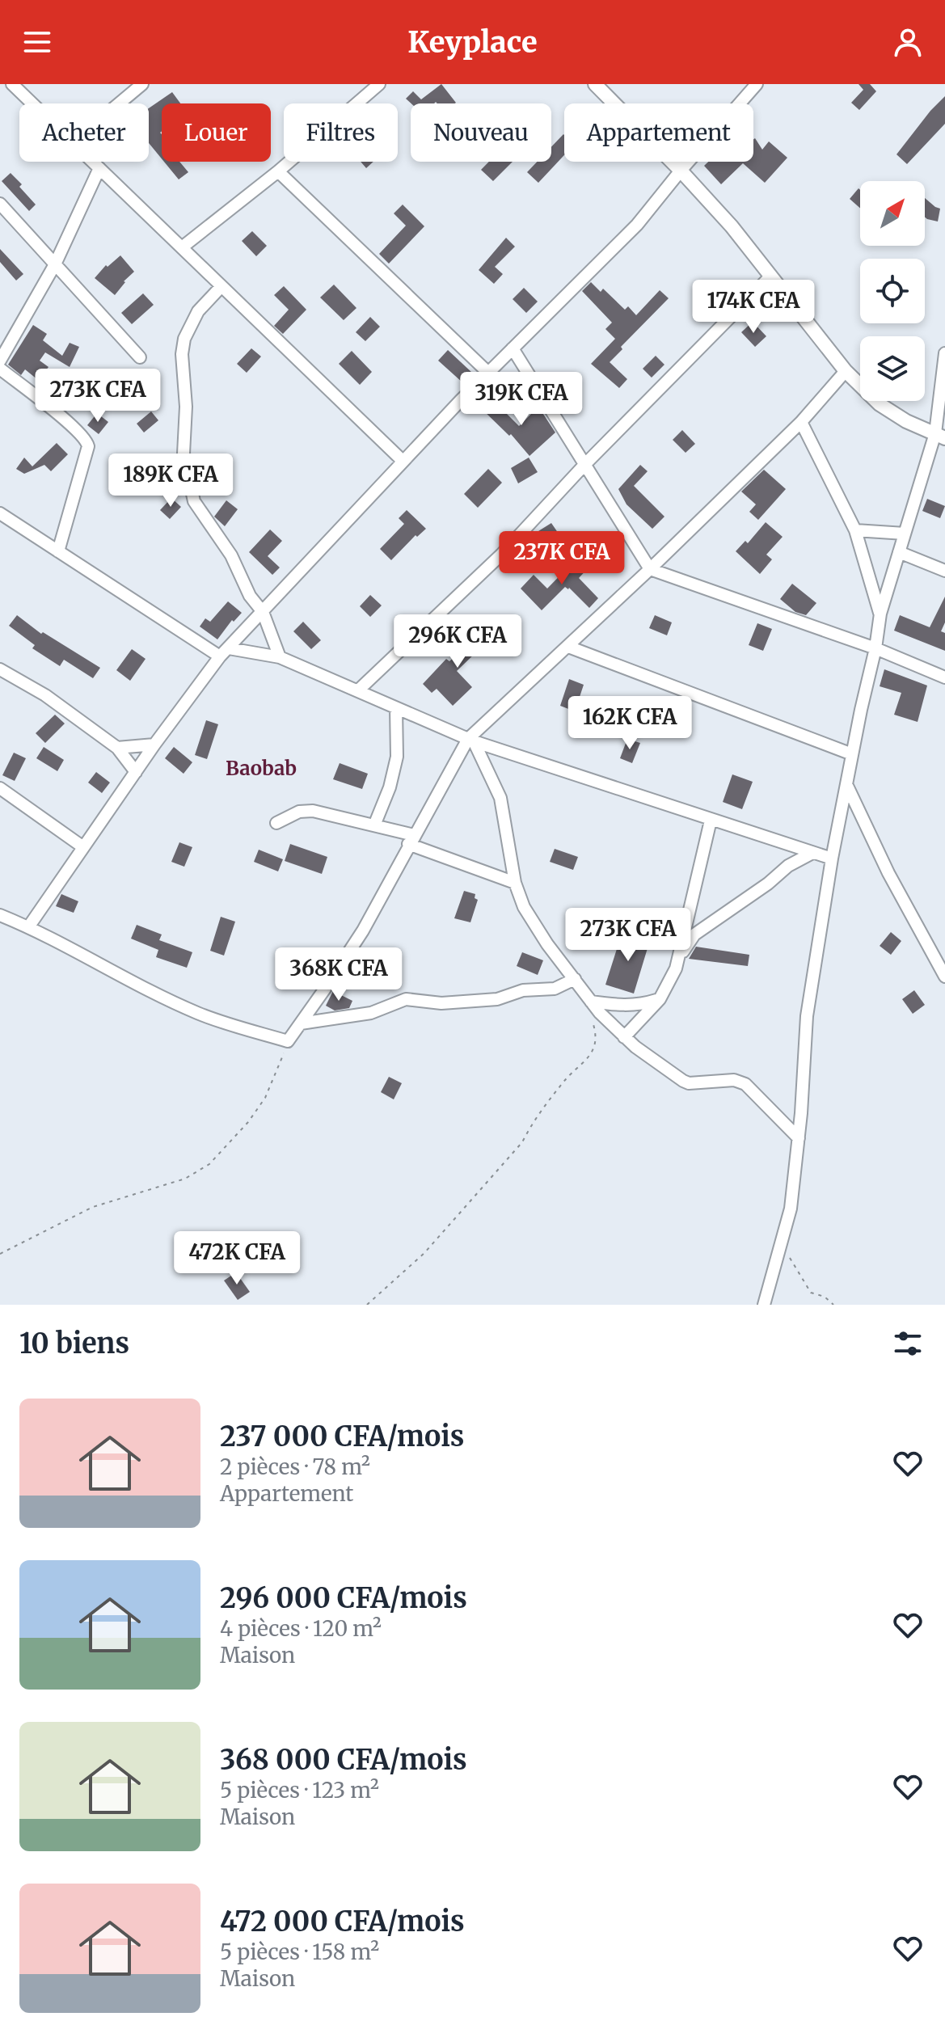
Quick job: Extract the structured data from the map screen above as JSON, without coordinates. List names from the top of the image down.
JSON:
{
  "districts": ["Baobab"],
  "north": "top right",
  "page": {
    "header": "Keyplace",
    "chip": [
      "Acheter",
      "Louer",
      "Filtres",
      "Nouveau",
      "Appartement"
    ],
    "price": [
      "174K CFA",
      "273K CFA",
      "319K CFA",
      "189K CFA",
      "237K CFA",
      "296K CFA",
      "162K CFA",
      "273K CFA",
      "368K CFA",
      "472K CFA"
    ],
    "heading": "10 biens",
    "list": [
      {
        "name": "237 000 CFA/mois",
        "note": "2 pièces · 78 m² · Appartement"
      },
      {
        "name": "296 000 CFA/mois",
        "note": "4 pièces · 120 m² · Maison"
      },
      {
        "name": "368 000 CFA/mois",
        "note": "5 pièces · 123 m² · Maison"
      },
      {
        "name": "472 000 CFA/mois",
        "note": "5 pièces · 158 m² · Maison"
      }
    ]
  }
}
